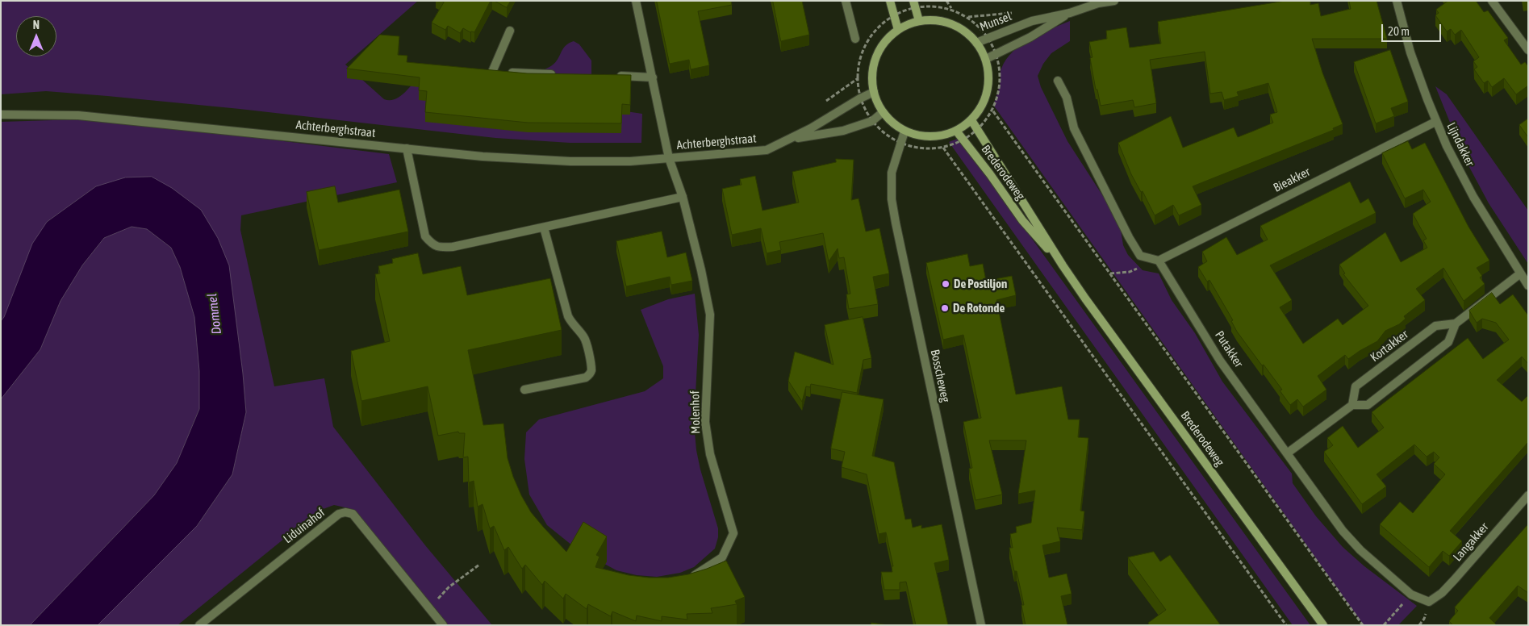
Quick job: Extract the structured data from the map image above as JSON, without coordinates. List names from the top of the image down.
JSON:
{
  "streets": {
    "main road": ["Brederodeweg"],
    "street": [
      "Munsel",
      "Achterberghstraat",
      "Lijndakker",
      "Bieakker",
      "Kortakker",
      "Putakker",
      "Bosscheweg",
      "Molenhof",
      "Liduinahof",
      "Langakker"
    ]
  },
  "crossings": [
    ["Munsel", "Achterberghstraat"],
    ["Munsel", "Brederodeweg"],
    ["Munsel", "Bosscheweg"],
    ["Achterberghstraat", "Brederodeweg"],
    ["Achterberghstraat", "Bosscheweg"],
    ["Achterberghstraat", "Molenhof"],
    ["Lijndakker", "Bieakker"],
    ["Brederodeweg", "Bosscheweg"],
    ["Bieakker", "Putakker"],
    ["Putakker", "Langakker"]
  ],
  "water": ["Dommel"],
  "places": ["De Postiljon", "De Rotonde"],
  "scale_bar": "20 m",
  "north": "top"
}
